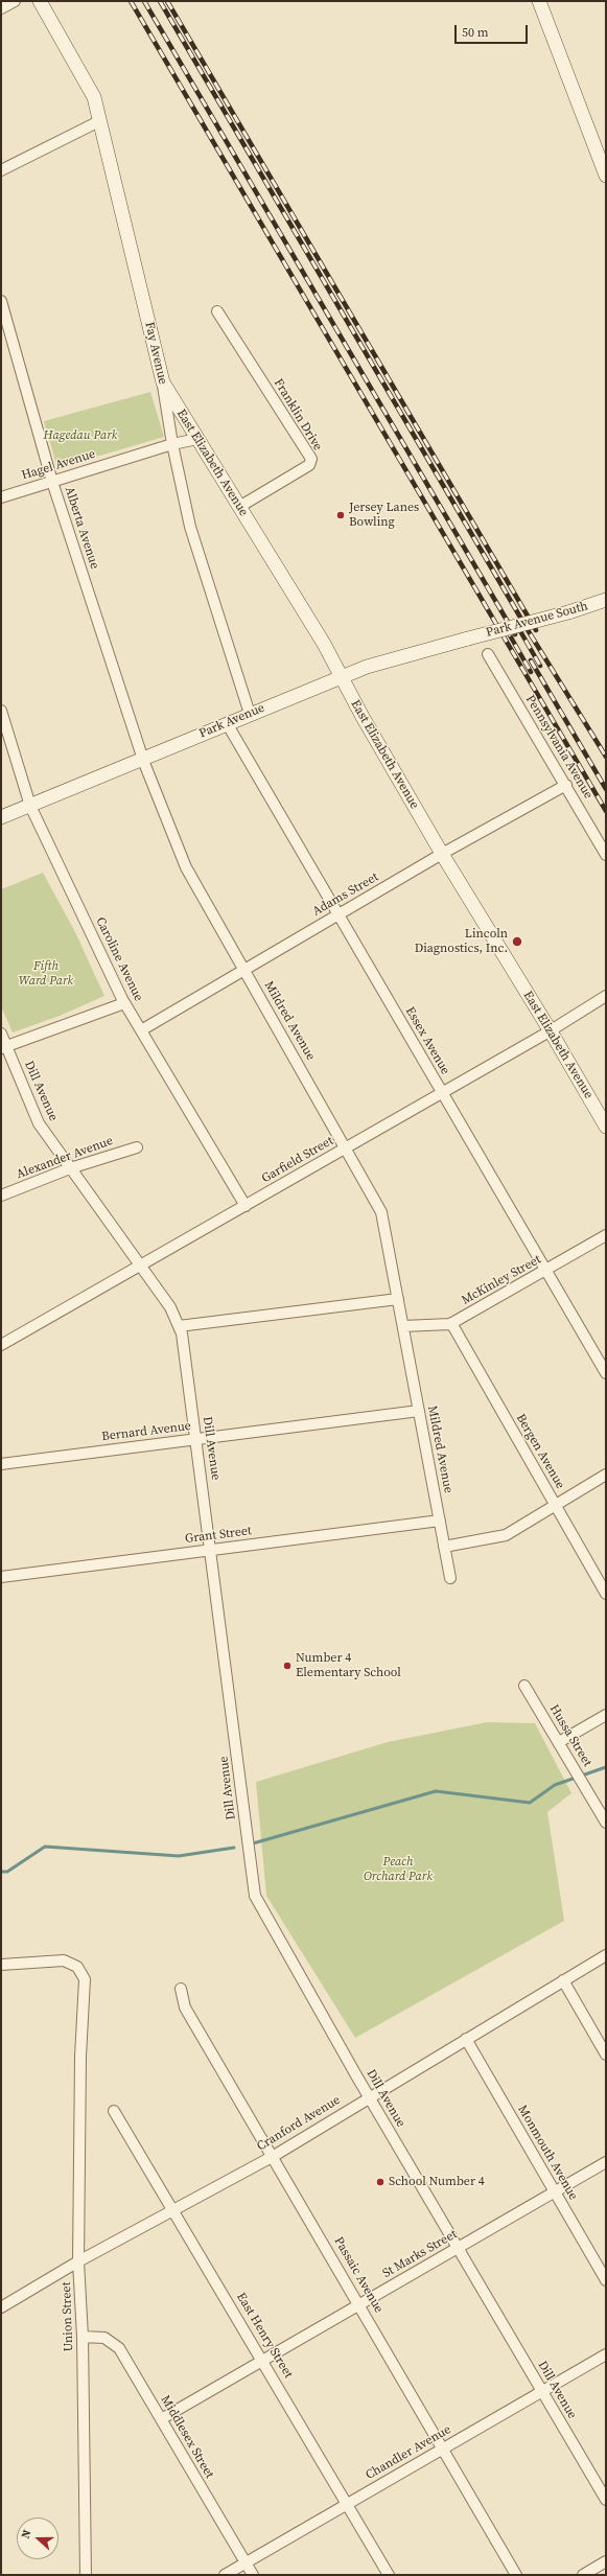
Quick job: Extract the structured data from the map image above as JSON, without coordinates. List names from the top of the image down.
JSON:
{
  "streets": {
    "street": [
      "Fay Avenue",
      "Franklin Drive",
      "East Elizabeth Avenue",
      "Hagel Avenue",
      "Alberta Avenue",
      "Park Avenue South",
      "Park Avenue",
      "Pennsylvania Avenue",
      "Adams Street",
      "Caroline Avenue",
      "Mildred Avenue",
      "Essex Avenue",
      "Dill Avenue",
      "Alexander Avenue",
      "Garfield Street",
      "McKinley Street",
      "Bernard Avenue",
      "Bergen Avenue",
      "Grant Street",
      "Hussa Street",
      "Cranford Avenue",
      "Monmouth Avenue",
      "St Marks Street",
      "Passaic Avenue",
      "Union Street",
      "East Henry Street",
      "Middlesex Street",
      "Chandler Avenue"
    ]
  },
  "crossings": [
    ["Fay Avenue", "East Elizabeth Avenue"],
    ["Fay Avenue", "Hagel Avenue"],
    ["Fay Avenue", "Park Avenue"],
    ["Franklin Drive", "East Elizabeth Avenue"],
    ["East Elizabeth Avenue", "Hagel Avenue"],
    ["East Elizabeth Avenue", "Park Avenue"],
    ["East Elizabeth Avenue", "Adams Street"],
    ["East Elizabeth Avenue", "Garfield Street"],
    ["Hagel Avenue", "Alberta Avenue"],
    ["Alberta Avenue", "Park Avenue"],
    ["Alberta Avenue", "Mildred Avenue"],
    ["Park Avenue South", "Park Avenue"],
    ["Park Avenue", "Caroline Avenue"],
    ["Park Avenue", "Mildred Avenue"],
    ["Park Avenue", "Essex Avenue"],
    ["Pennsylvania Avenue", "Adams Street"],
    ["Adams Street", "Caroline Avenue"],
    ["Adams Street", "Mildred Avenue"],
    ["Adams Street", "Essex Avenue"],
    ["Caroline Avenue", "Garfield Street"],
    ["Mildred Avenue", "Garfield Street"],
    ["Mildred Avenue", "McKinley Street"],
    ["Mildred Avenue", "Bernard Avenue"],
    ["Mildred Avenue", "Grant Street"],
    ["Essex Avenue", "Garfield Street"],
    ["Essex Avenue", "McKinley Street"],
    ["Dill Avenue", "Alexander Avenue"],
    ["Dill Avenue", "Garfield Street"],
    ["Dill Avenue", "Bernard Avenue"],
    ["Dill Avenue", "Grant Street"],
    ["Dill Avenue", "Cranford Avenue"],
    ["Dill Avenue", "St Marks Street"],
    ["Dill Avenue", "Chandler Avenue"],
    ["McKinley Street", "Bergen Avenue"],
    ["Cranford Avenue", "Monmouth Avenue"],
    ["Cranford Avenue", "Passaic Avenue"],
    ["Cranford Avenue", "Union Street"],
    ["Cranford Avenue", "East Henry Street"],
    ["Monmouth Avenue", "St Marks Street"],
    ["St Marks Street", "Passaic Avenue"],
    ["St Marks Street", "East Henry Street"],
    ["St Marks Street", "Middlesex Street"],
    ["Passaic Avenue", "Chandler Avenue"],
    ["Union Street", "Middlesex Street"],
    ["East Henry Street", "Chandler Avenue"],
    ["Middlesex Street", "Chandler Avenue"]
  ],
  "parks": ["Hagedau Park", "Fifth Ward Park", "Peach Orchard Park"],
  "places": [
    "Jersey Lanes Bowling",
    "Lincoln Diagnostics, Inc.",
    "Number 4 Elementary School",
    "School Number 4"
  ],
  "scale_bar": "50 m",
  "north": "left"
}
